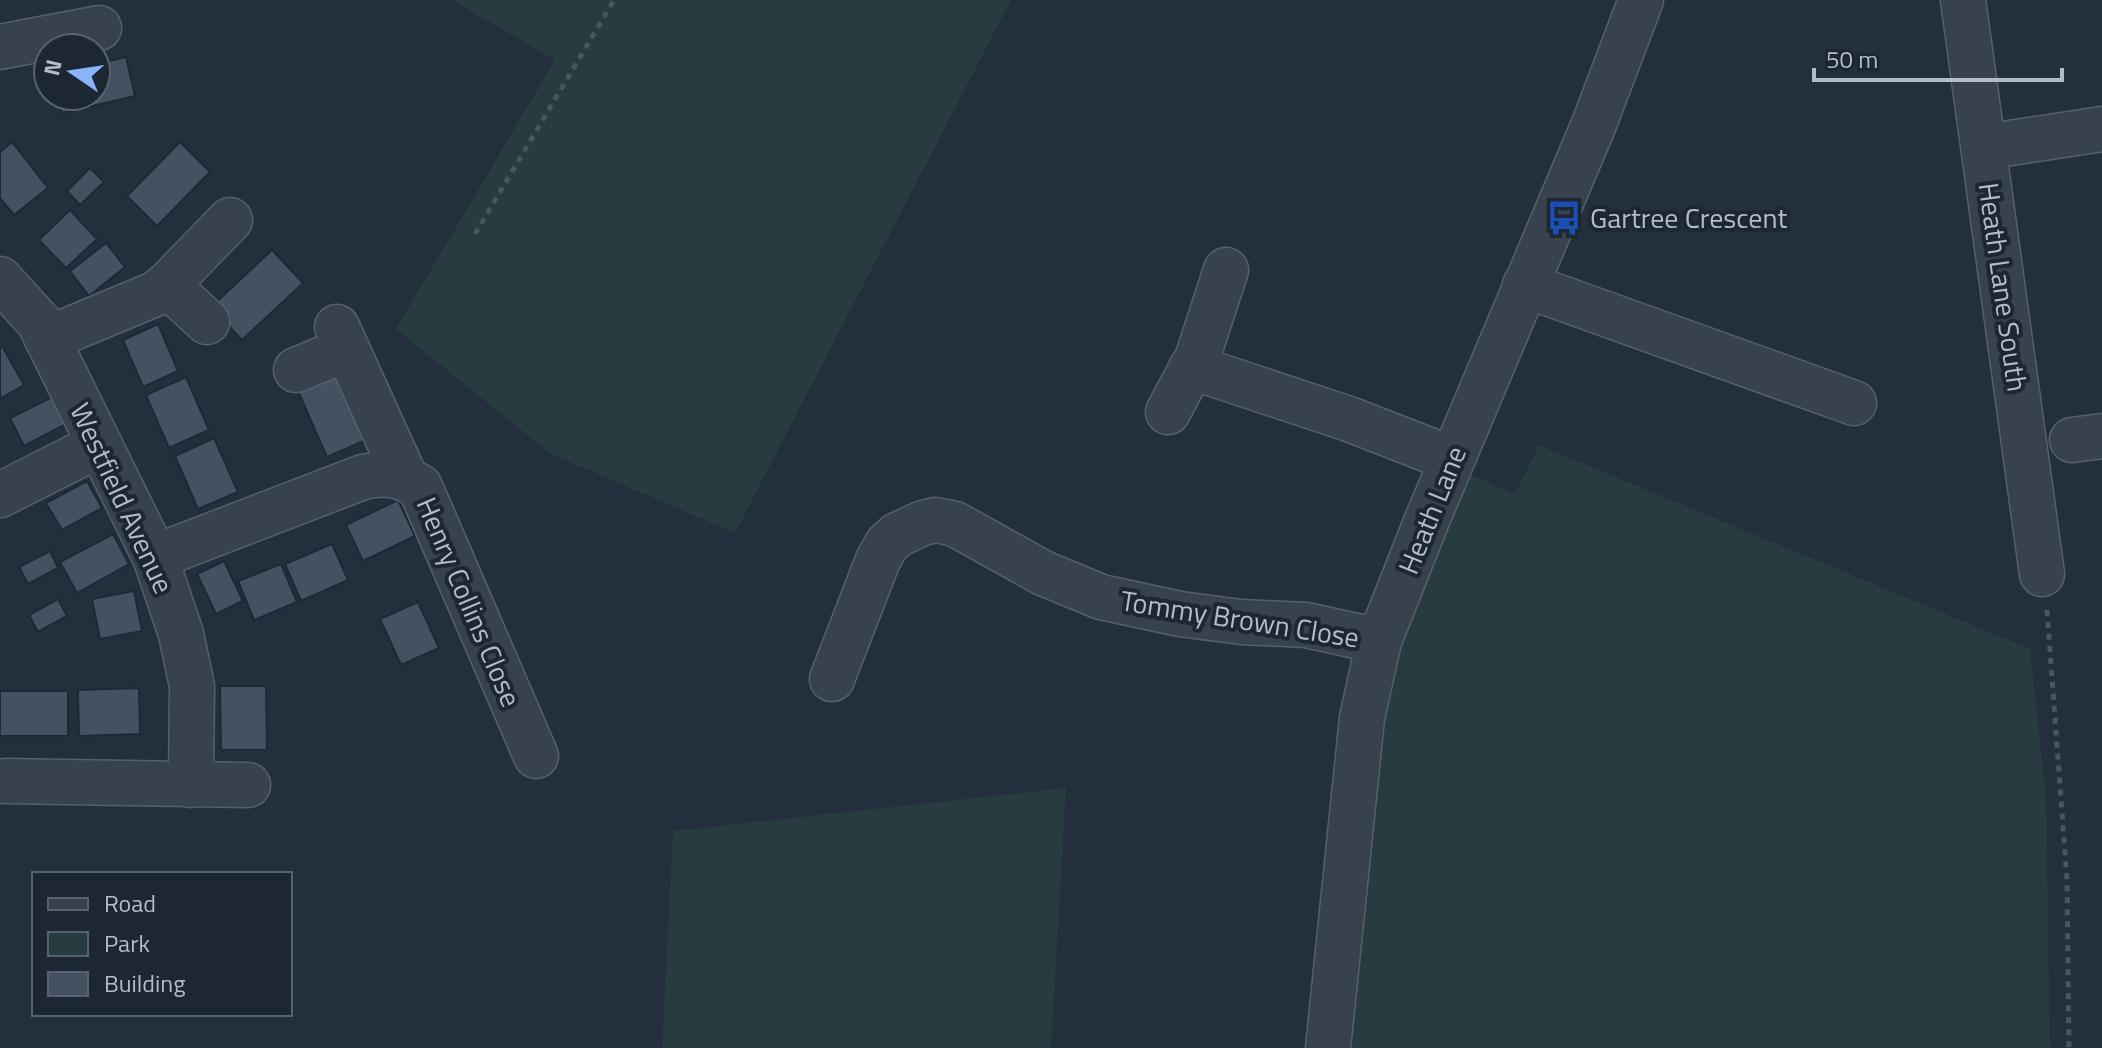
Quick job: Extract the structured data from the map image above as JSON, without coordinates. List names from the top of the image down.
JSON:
{
  "streets": {
    "street": [
      "Heath Lane South",
      "Westfield Avenue",
      "Heath Lane",
      "Henry Collins Close",
      "Tommy Brown Close"
    ]
  },
  "crossings": [
    ["Westfield Avenue", "Henry Collins Close"],
    ["Heath Lane", "Tommy Brown Close"]
  ],
  "places": {
    "bus stop": ["Gartree Crescent"]
  },
  "legend": ["Road", "Park", "Building"],
  "scale_bar": "50 m",
  "north": "left"
}
